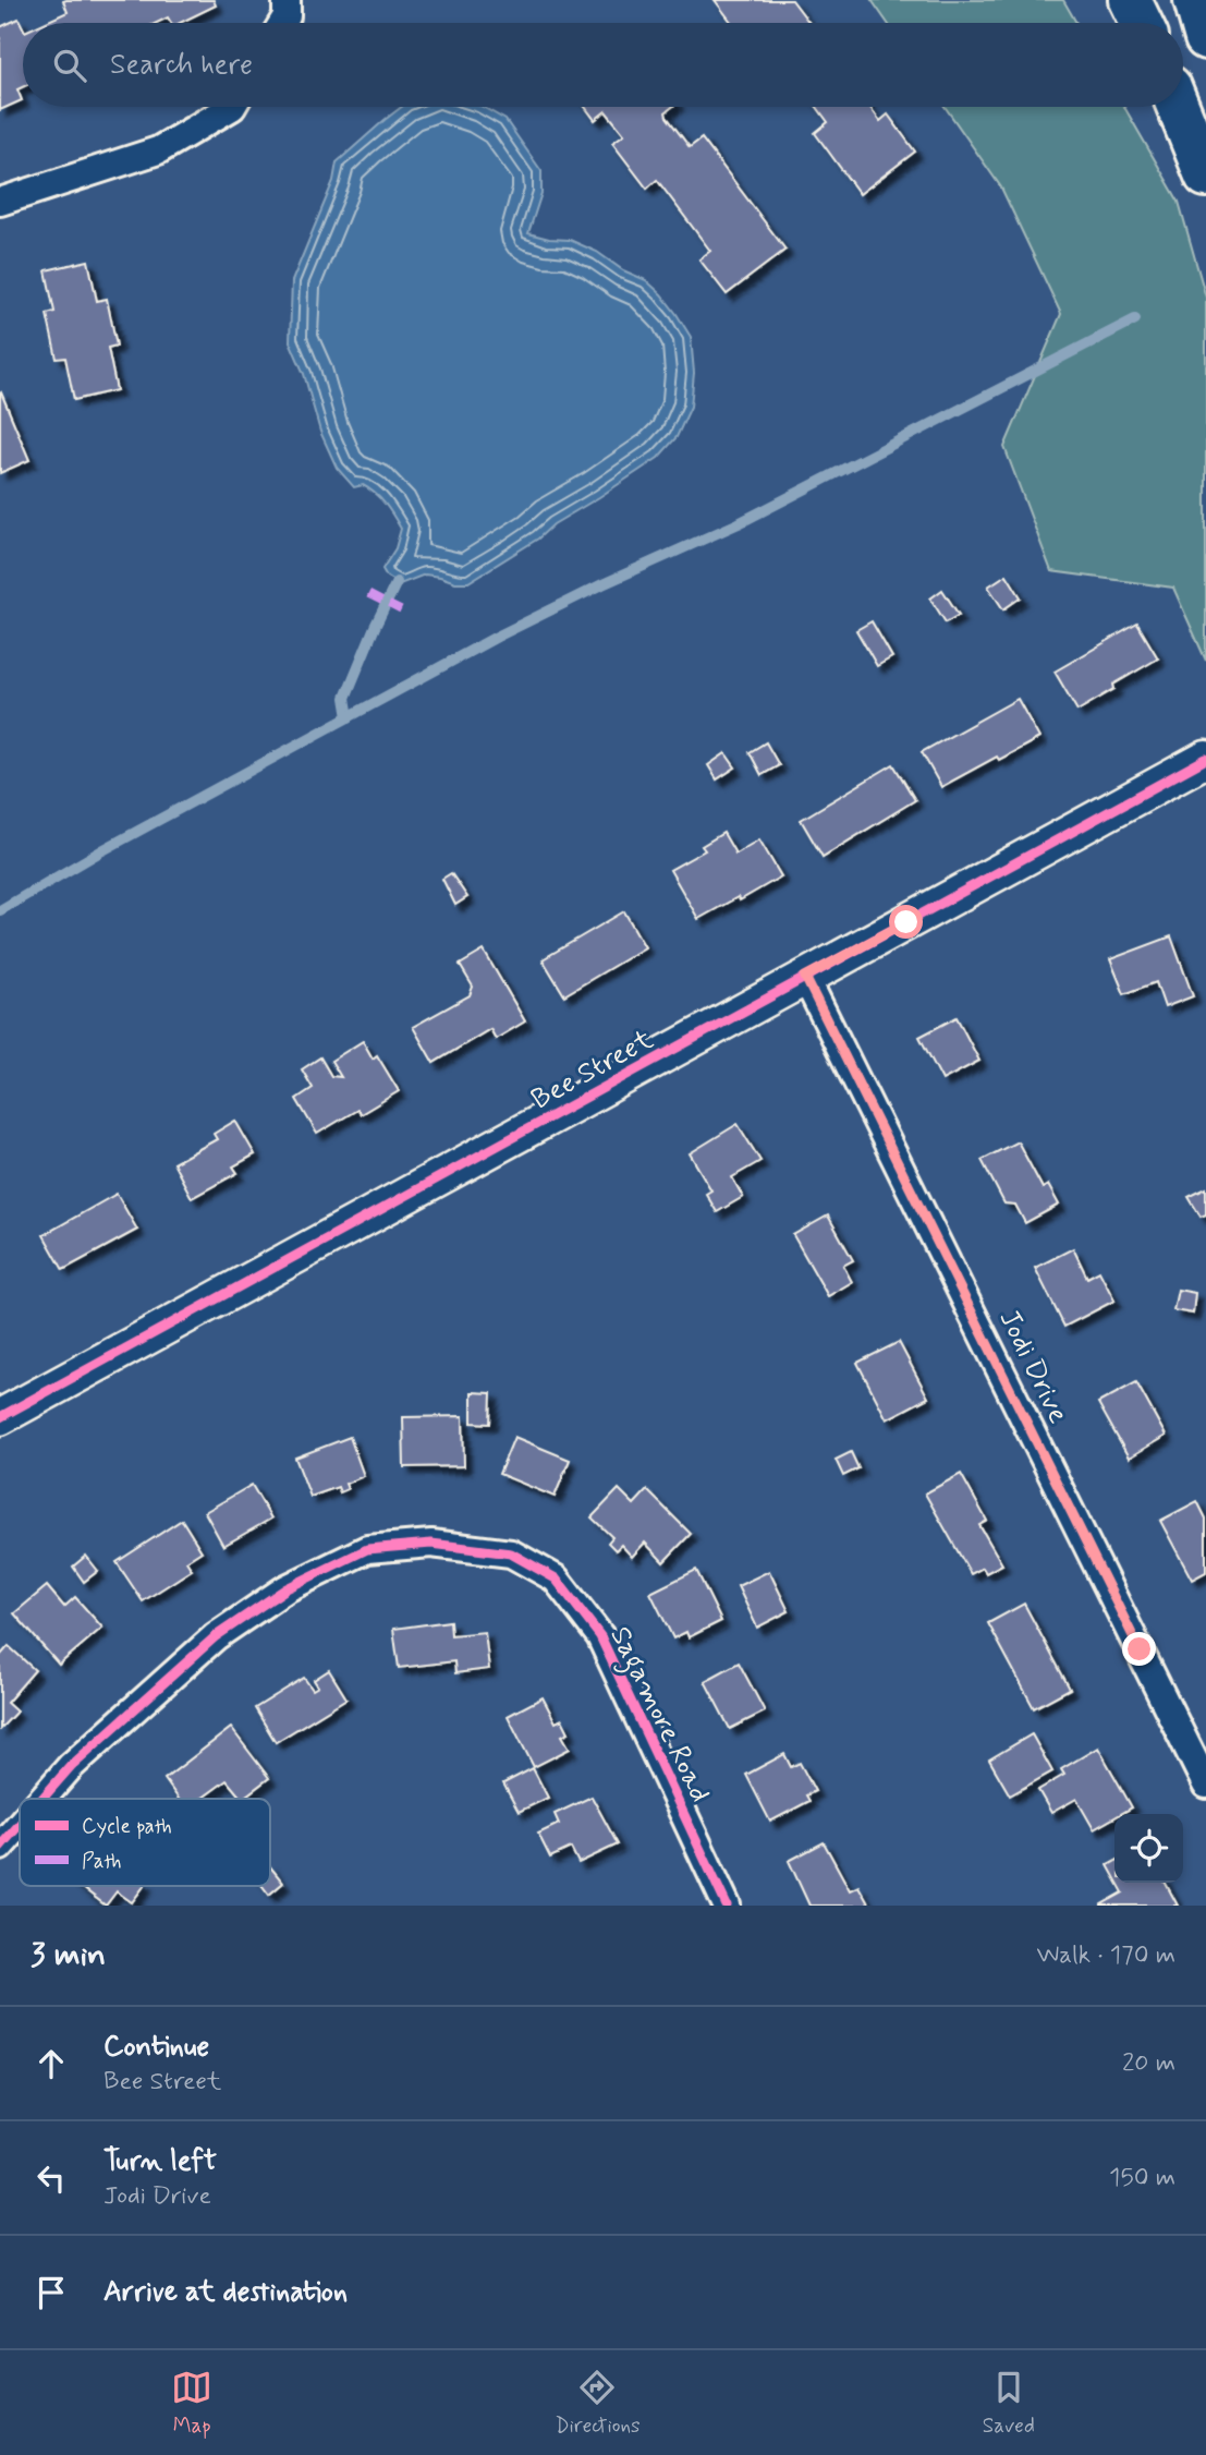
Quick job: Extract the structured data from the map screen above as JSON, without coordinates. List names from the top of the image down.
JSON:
{
  "streets": {
    "street": ["Bee Street", "Jodi Drive", "Sagamore Road"]
  },
  "crossings": [
    ["Bee Street", "Jodi Drive"]
  ],
  "legend": ["Cycle path", "Path"],
  "page": {
    "search": "Search here",
    "heading": ["3 min", "Walk · 170 m"],
    "list": [
      ["Continue", "Bee Street", "20 m"],
      ["Turn left", "Jodi Drive", "150 m"],
      "Arrive at destination"
    ],
    "nav": ["Map", "Directions", "Saved"]
  }
}
